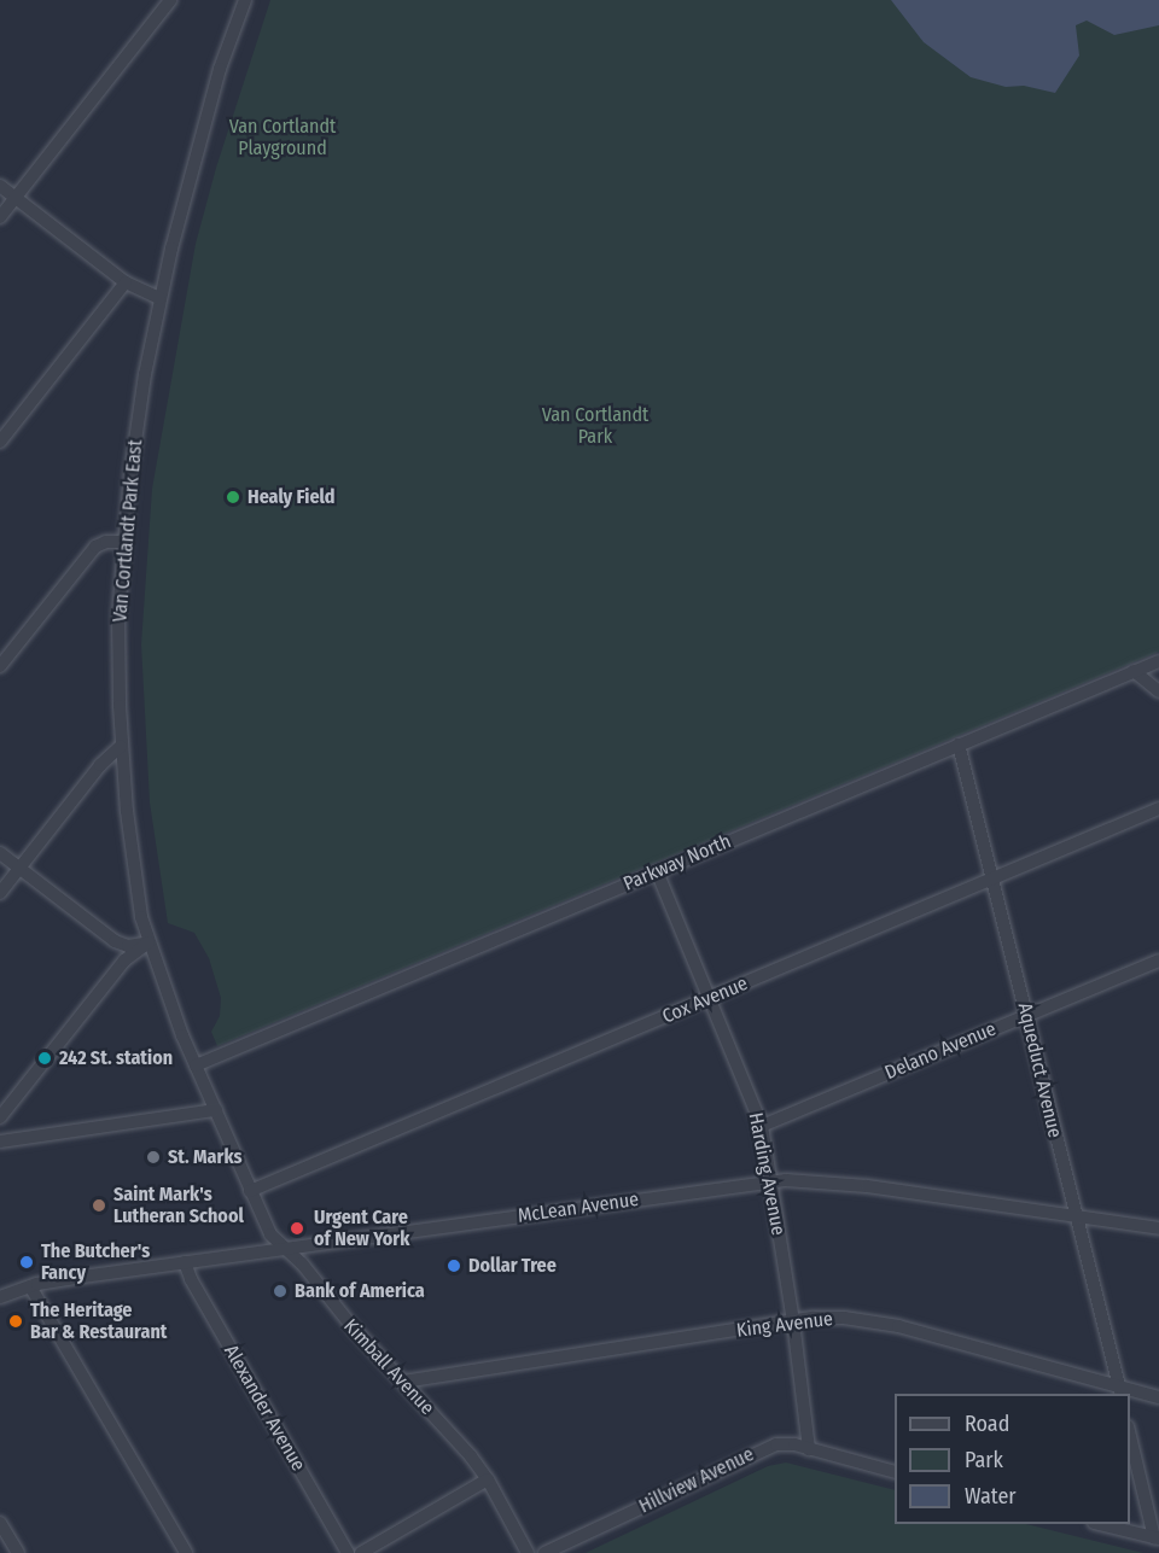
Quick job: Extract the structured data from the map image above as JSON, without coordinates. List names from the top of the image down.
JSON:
{
  "streets": {
    "street": [
      "Van Cortlandt Park East",
      "Parkway North",
      "Cox Avenue",
      "Delano Avenue",
      "Aqueduct Avenue",
      "Harding Avenue",
      "McLean Avenue",
      "King Avenue",
      "Kimball Avenue",
      "Alexander Avenue",
      "Hillview Avenue"
    ]
  },
  "crossings": [
    ["Van Cortlandt Park East", "Parkway North"],
    ["Van Cortlandt Park East", "Kimball Avenue"],
    ["Parkway North", "Aqueduct Avenue"],
    ["Parkway North", "Harding Avenue"],
    ["Parkway North", "Kimball Avenue"],
    ["Cox Avenue", "Aqueduct Avenue"],
    ["Cox Avenue", "Harding Avenue"],
    ["Cox Avenue", "Kimball Avenue"],
    ["Delano Avenue", "Aqueduct Avenue"],
    ["Delano Avenue", "Harding Avenue"],
    ["Aqueduct Avenue", "McLean Avenue"],
    ["Aqueduct Avenue", "King Avenue"],
    ["Harding Avenue", "McLean Avenue"],
    ["Harding Avenue", "King Avenue"],
    ["Harding Avenue", "Hillview Avenue"],
    ["McLean Avenue", "Kimball Avenue"],
    ["McLean Avenue", "Alexander Avenue"],
    ["King Avenue", "Kimball Avenue"]
  ],
  "parks": ["Van Cortlandt Playground", "Van Cortlandt Park"],
  "places": [
    "Healy Field",
    "242 St. station",
    "St. Marks",
    "Saint Mark's Lutheran School",
    "Urgent Care of New York",
    "The Butcher's Fancy",
    "Dollar Tree",
    "Bank of America",
    "The Heritage Bar & Restaurant"
  ],
  "legend": ["Road", "Park", "Water"]
}
